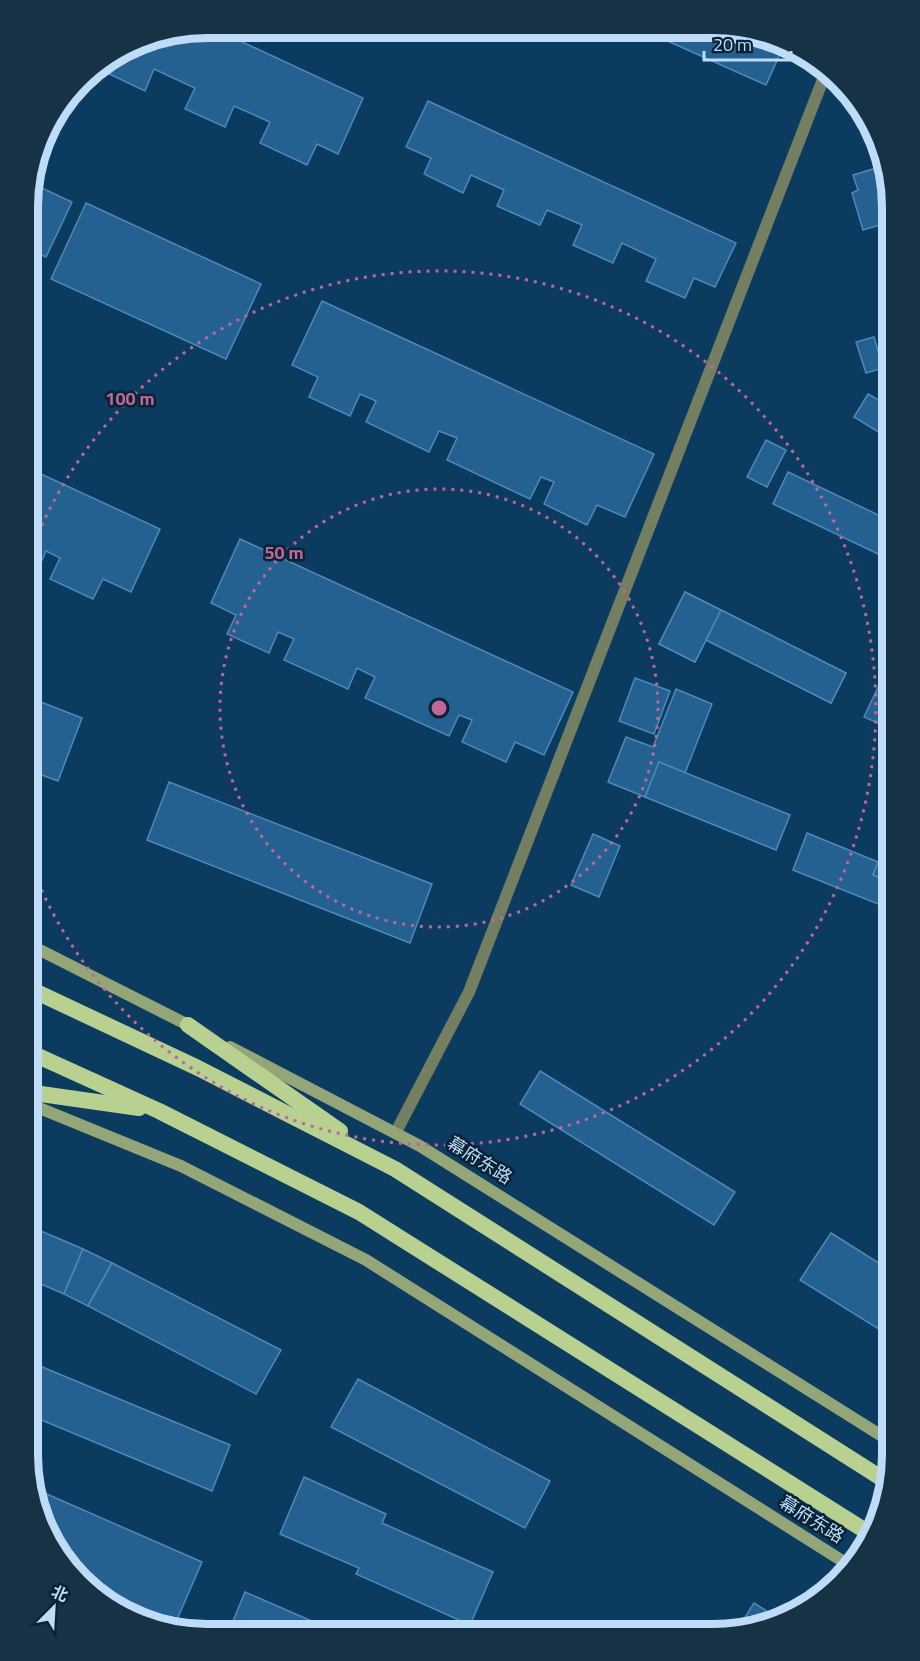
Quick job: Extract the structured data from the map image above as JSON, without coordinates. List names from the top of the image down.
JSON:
{
  "streets": {
    "highway": ["幕府东路"]
  },
  "scale_bar": "20 m",
  "north": "top right",
  "rings": ["100 m", "50 m"]
}
